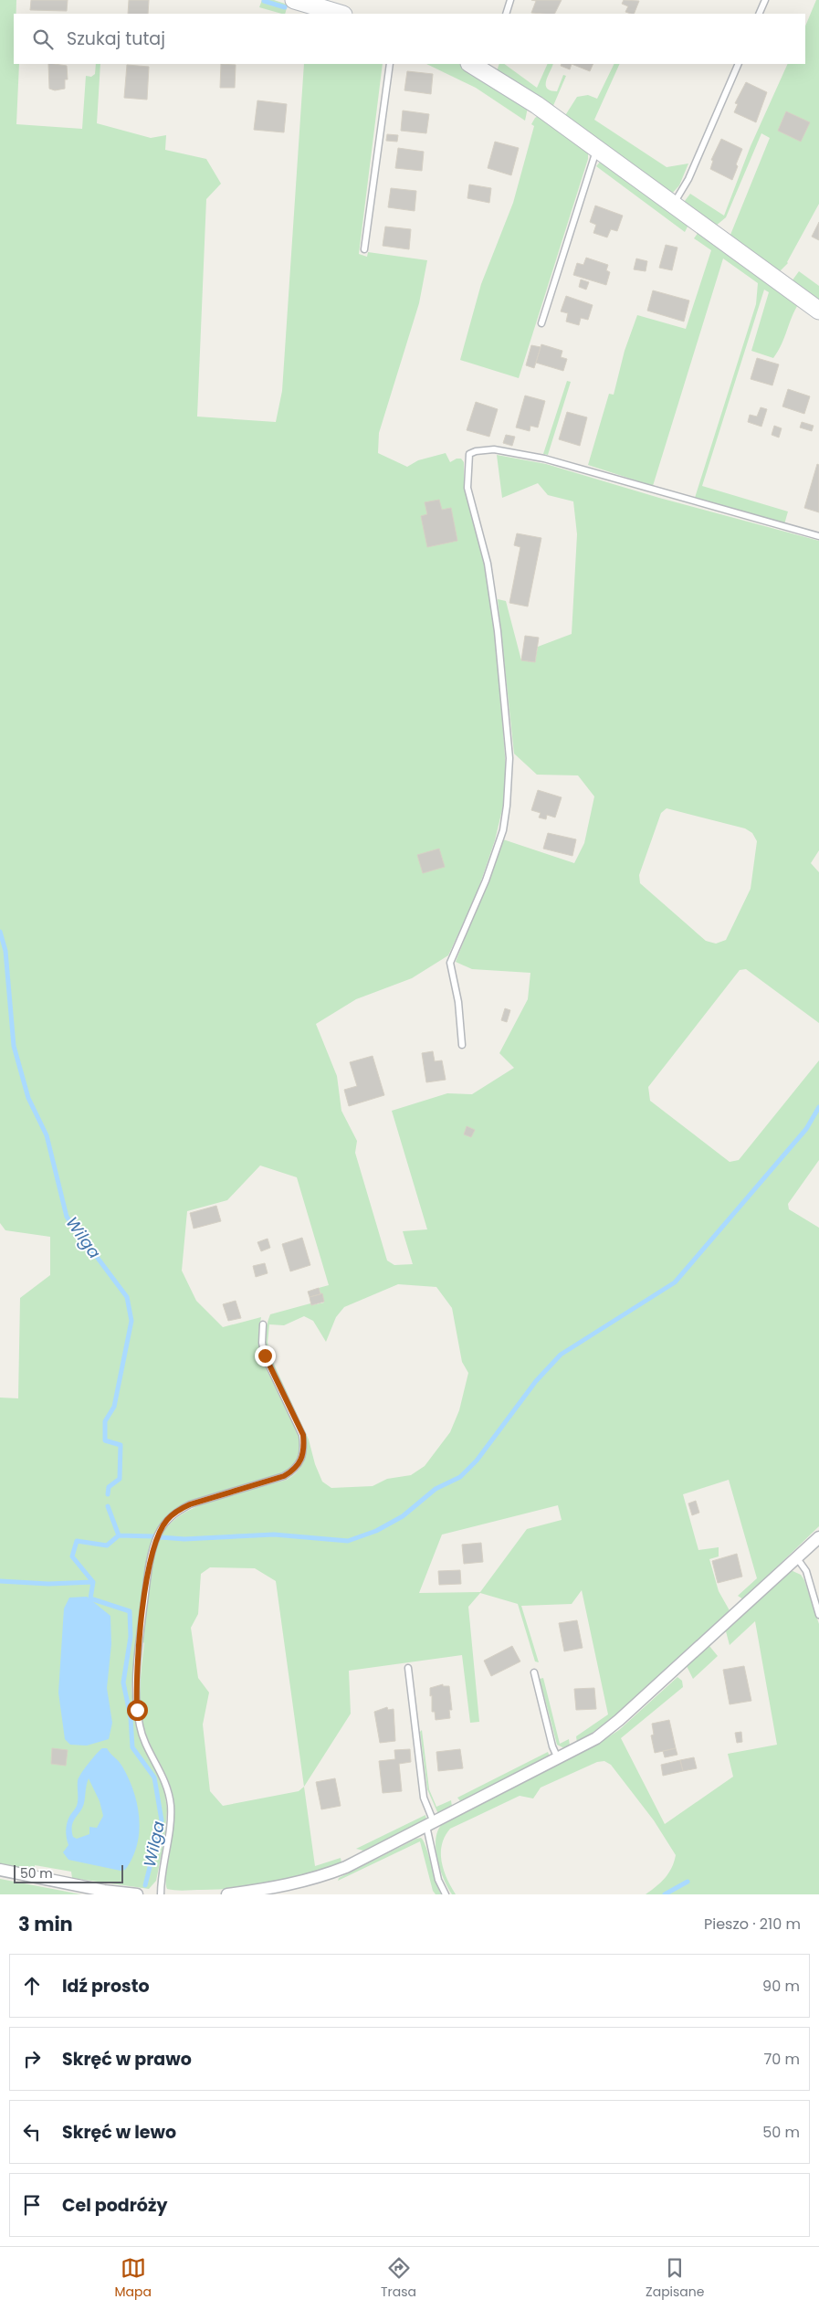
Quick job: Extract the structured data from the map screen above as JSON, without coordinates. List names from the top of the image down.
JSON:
{
  "water": ["Wilga"],
  "scale_bar": "50 m",
  "page": {
    "search": "Szukaj tutaj",
    "scale": "50 m",
    "heading": ["3 min", "Pieszo · 210 m"],
    "list": [
      ["Idź prosto", "90 m"],
      ["Skręć w prawo", "70 m"],
      ["Skręć w lewo", "50 m"],
      "Cel podróży"
    ],
    "nav": ["Mapa", "Trasa", "Zapisane"]
  }
}
